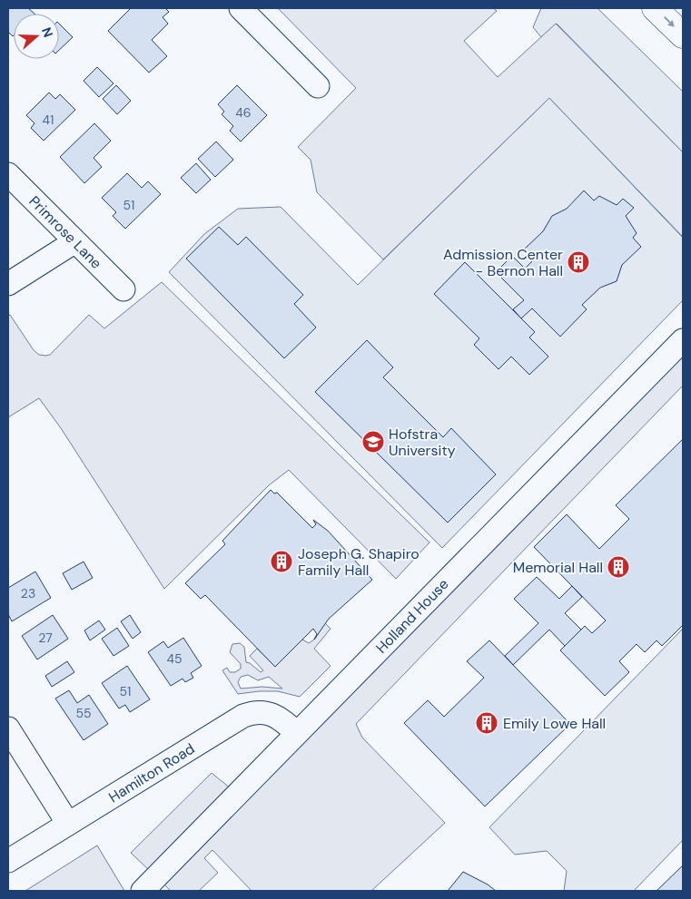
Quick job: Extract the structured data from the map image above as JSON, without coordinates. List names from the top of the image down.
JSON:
{
  "streets": {
    "street": ["Primrose Lane", "Holland House", "Hamilton Road"]
  },
  "crossings": [
    ["Holland House", "Hamilton Road"]
  ],
  "places": {
    "building": [
      "Admission Center - Bernon Hall",
      "Joseph G. Shapiro Family Hall",
      "Memorial Hall",
      "Emily Lowe Hall"
    ],
    "school or university": ["Hofstra University"]
  },
  "house_numbers": [
    "46",
    "41",
    "51",
    "23",
    "27",
    "45",
    "51",
    "55"
  ],
  "north": "right"
}
